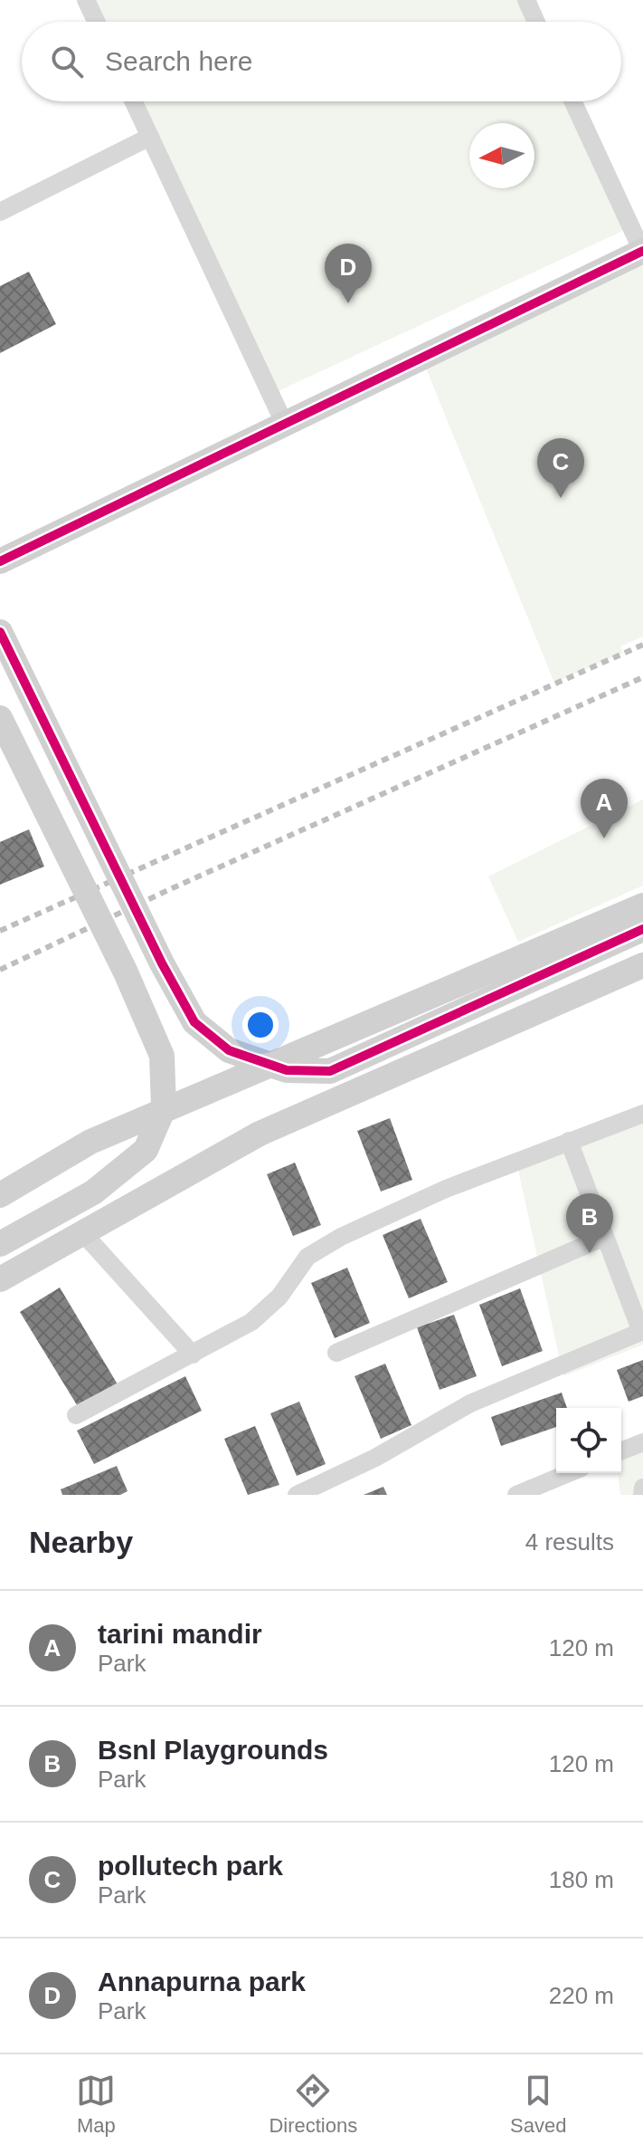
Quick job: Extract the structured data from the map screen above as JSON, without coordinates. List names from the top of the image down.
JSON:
{
  "north": "left",
  "page": {
    "search": "Search here",
    "pins": [
      "D",
      "C",
      "A",
      "B"
    ],
    "heading": ["Nearby", "4 results"],
    "list": [
      {
        "mark": "A",
        "name": "tarini mandir",
        "note": "Park",
        "value": "120 m"
      },
      {
        "mark": "B",
        "name": "Bsnl Playgrounds",
        "note": "Park",
        "value": "120 m"
      },
      {
        "mark": "C",
        "name": "pollutech park",
        "note": "Park",
        "value": "180 m"
      },
      {
        "mark": "D",
        "name": "Annapurna park",
        "note": "Park",
        "value": "220 m"
      }
    ],
    "nav": ["Map", "Directions", "Saved"]
  }
}
